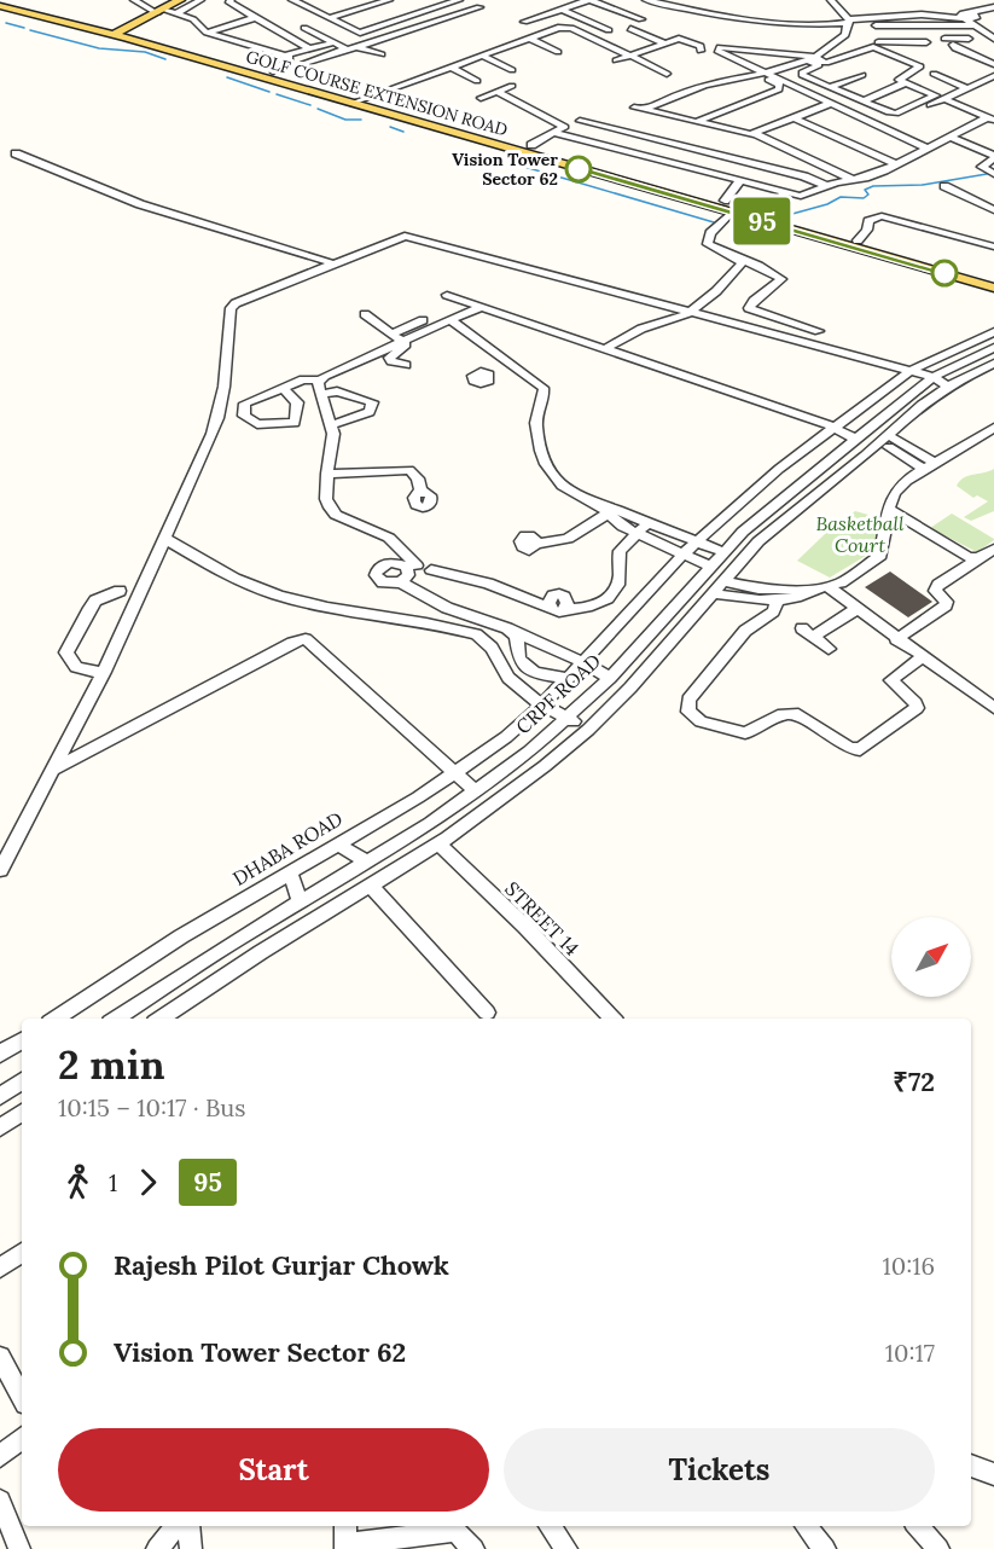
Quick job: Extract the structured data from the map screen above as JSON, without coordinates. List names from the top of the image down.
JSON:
{
  "streets": {
    "main road": ["GOLF COURSE EXTENSION ROAD"],
    "street": ["CRPF ROAD", "DHABA ROAD", "STREET 14"]
  },
  "parks": ["Basketball Court"],
  "places": ["Vision Tower Sector 62"],
  "lines": ["bus line 95"],
  "north": "top right",
  "page": {
    "on_map": "95",
    "heading": ["2 min", "10:15 – 10:17 · Bus", "₹72"],
    "legs": ["1", "95"],
    "list": [
      {
        "name": "Rajesh Pilot Gurjar Chowk",
        "value": "10:16"
      },
      {
        "name": "Vision Tower Sector 62",
        "value": "10:17"
      }
    ],
    "buttons": ["Start", "Tickets"]
  }
}
